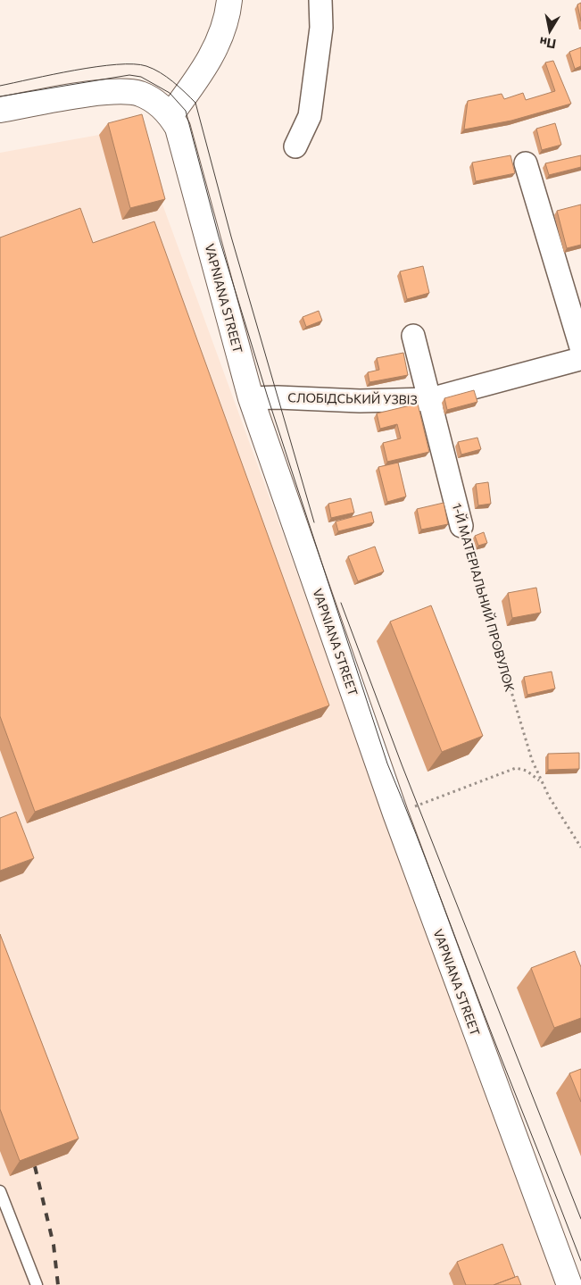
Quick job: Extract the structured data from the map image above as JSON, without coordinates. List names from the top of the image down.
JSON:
{
  "streets": {
    "street": ["VAPNIANA STREET", "СЛОБІДСЬКИЙ УЗВІЗ", "1-Й МАТЕРІАЛЬНИЙ ПРОВУЛОК"]
  },
  "crossings": [
    ["VAPNIANA STREET", "СЛОБІДСЬКИЙ УЗВІЗ"],
    ["СЛОБІДСЬКИЙ УЗВІЗ", "1-Й МАТЕРІАЛЬНИЙ ПРОВУЛОК"]
  ],
  "north": "bottom"
}
